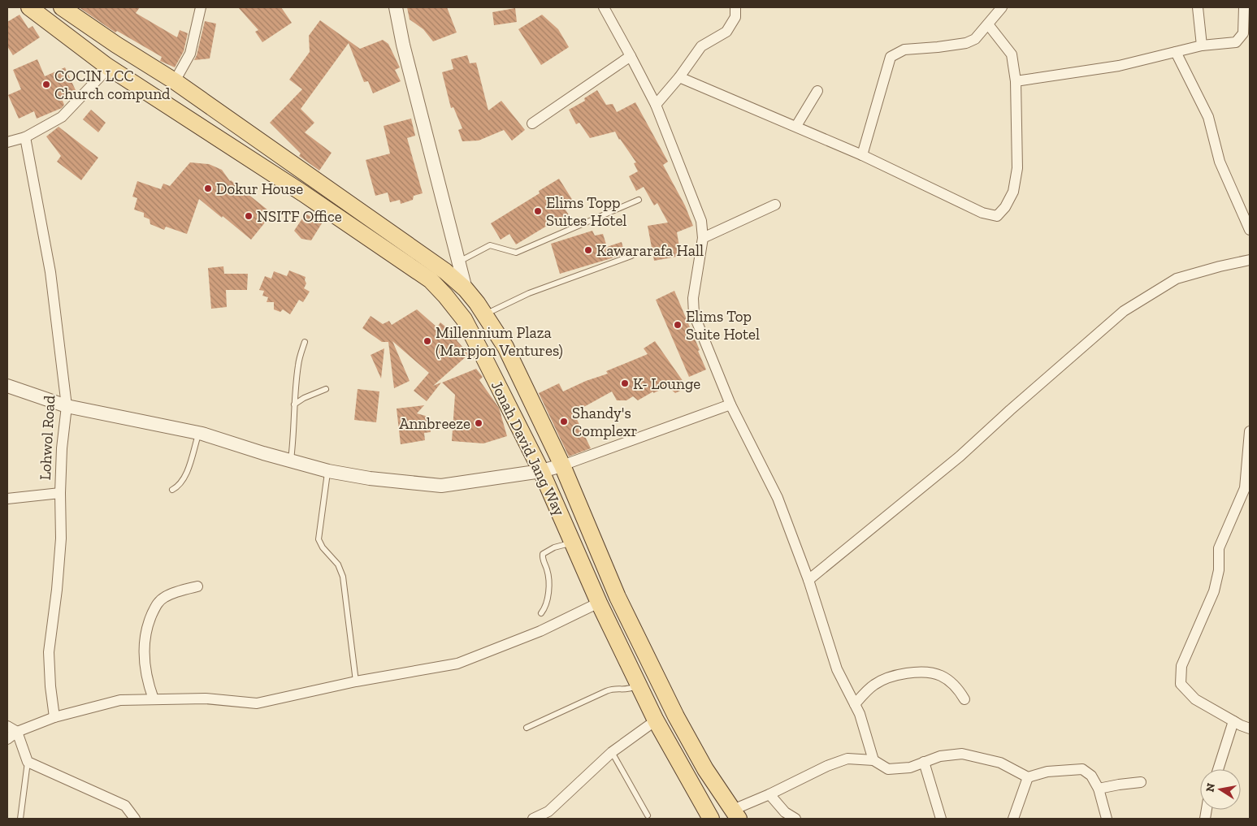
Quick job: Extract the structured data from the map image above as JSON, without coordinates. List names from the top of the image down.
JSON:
{
  "streets": {
    "main road": ["Jonah David Jang Way"],
    "street": ["Lohwol Road"]
  },
  "places": [
    "COCIN LCC Church compund",
    "Dokur House",
    "Elims Topp Suites Hotel",
    "NSITF Office",
    "Kawararafa Hall",
    "Elims Top Suite Hotel",
    "Millennium Plaza (Marpjon Ventures)",
    "K- Lounge",
    "Shandy's Complexr",
    "Annbreeze"
  ],
  "north": "left"
}
